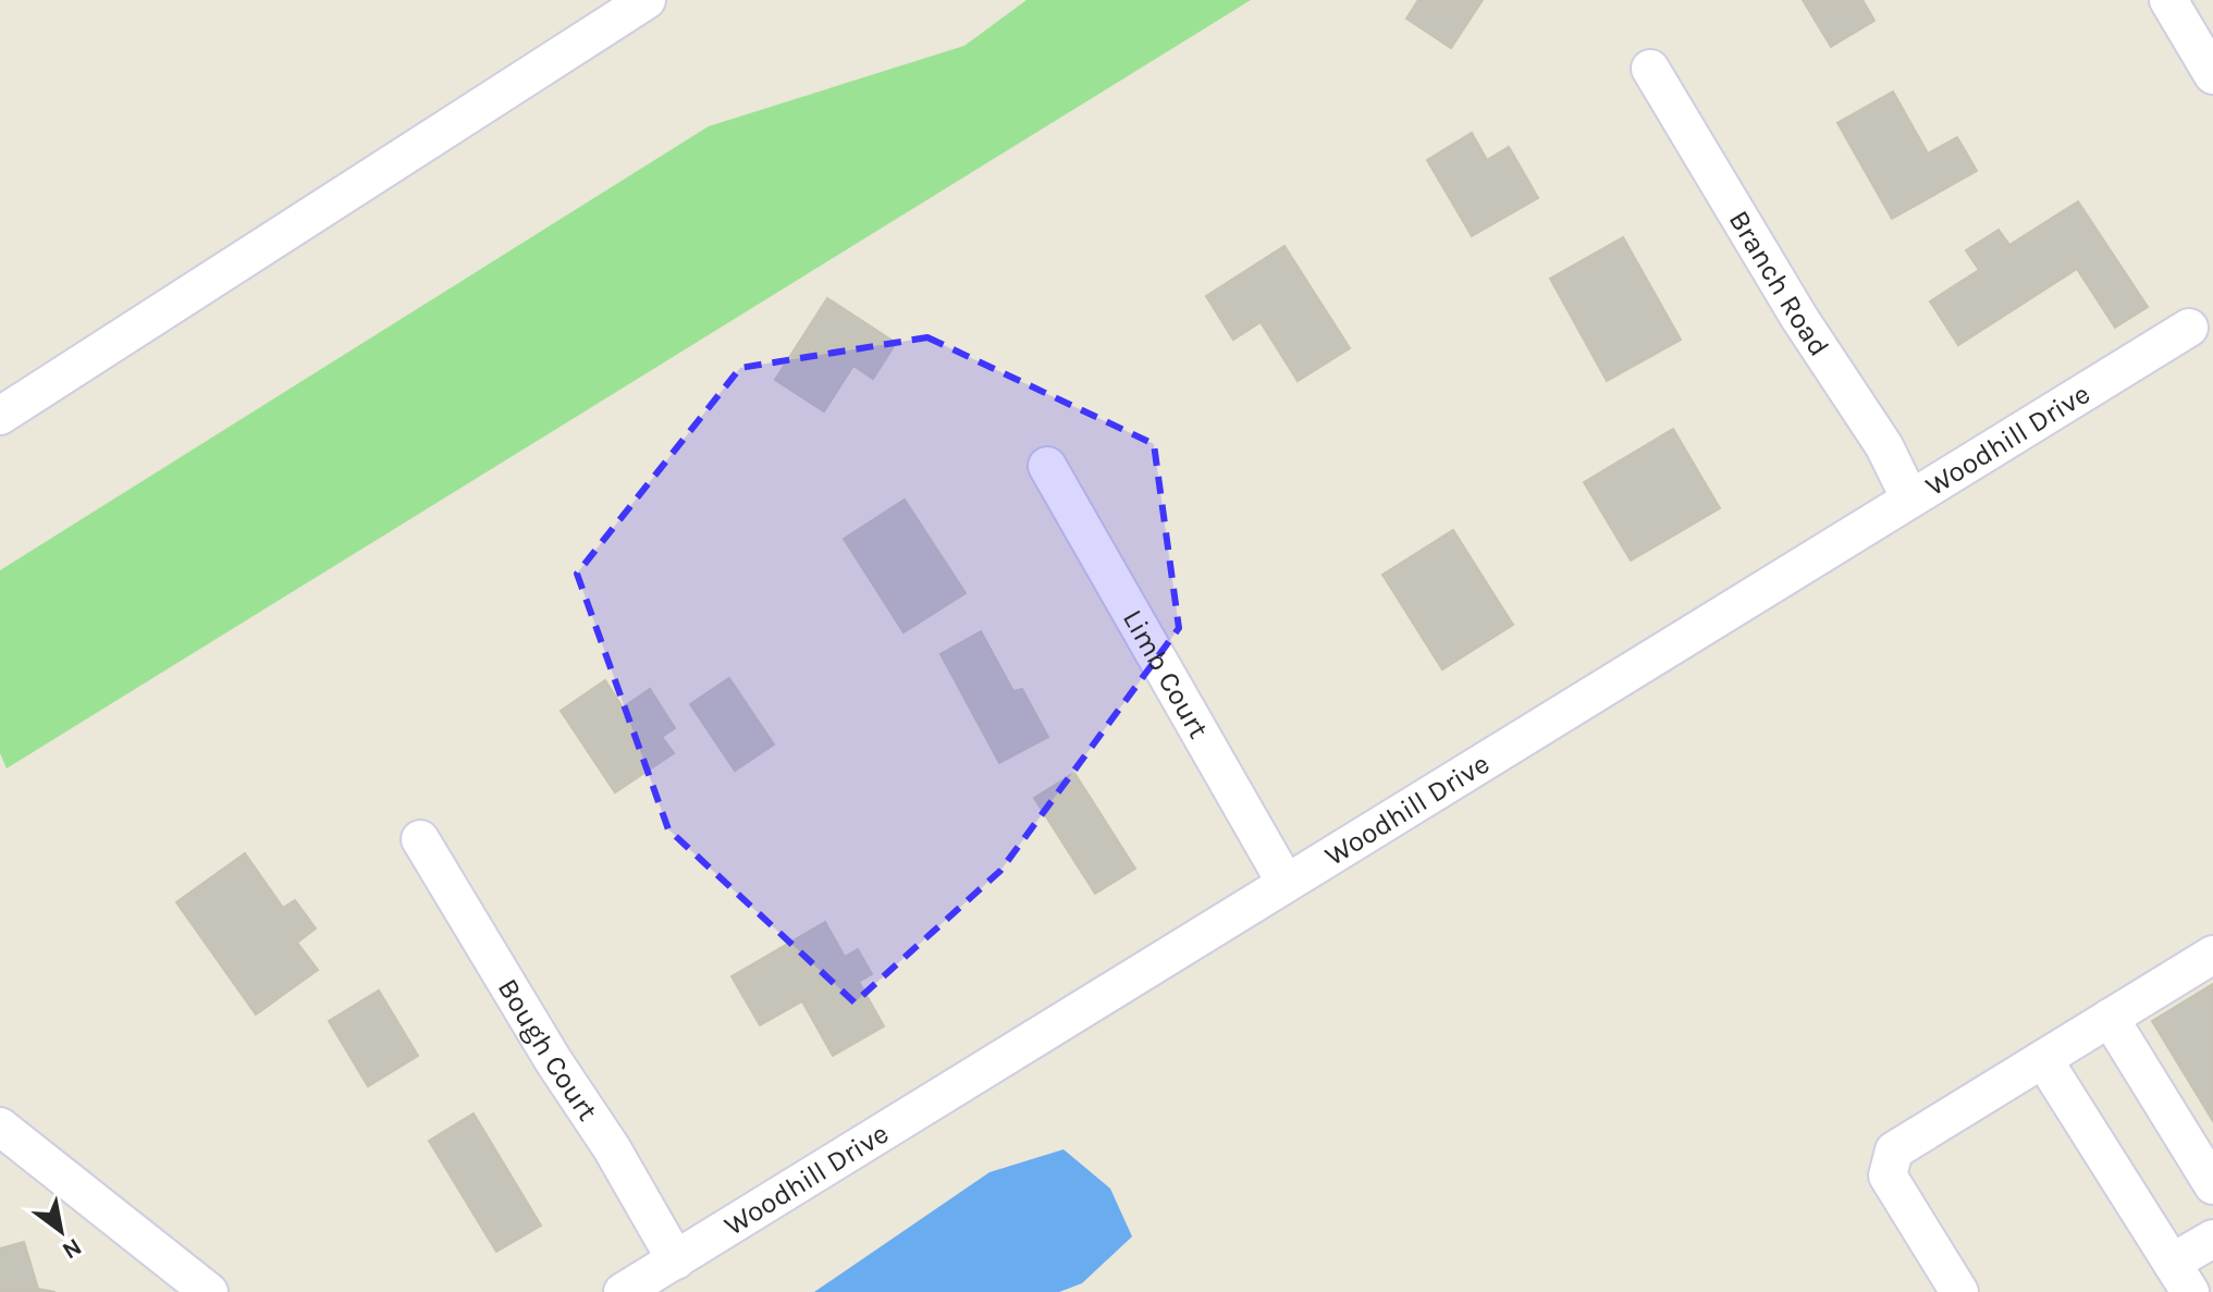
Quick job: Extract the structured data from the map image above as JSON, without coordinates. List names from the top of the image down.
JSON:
{
  "streets": {
    "street": [
      "Branch Road",
      "Woodhill Drive",
      "Limb Court",
      "Bough Court"
    ]
  },
  "crossings": [
    ["Branch Road", "Woodhill Drive"],
    ["Woodhill Drive", "Limb Court"],
    ["Woodhill Drive", "Bough Court"]
  ],
  "north": "bottom right"
}
